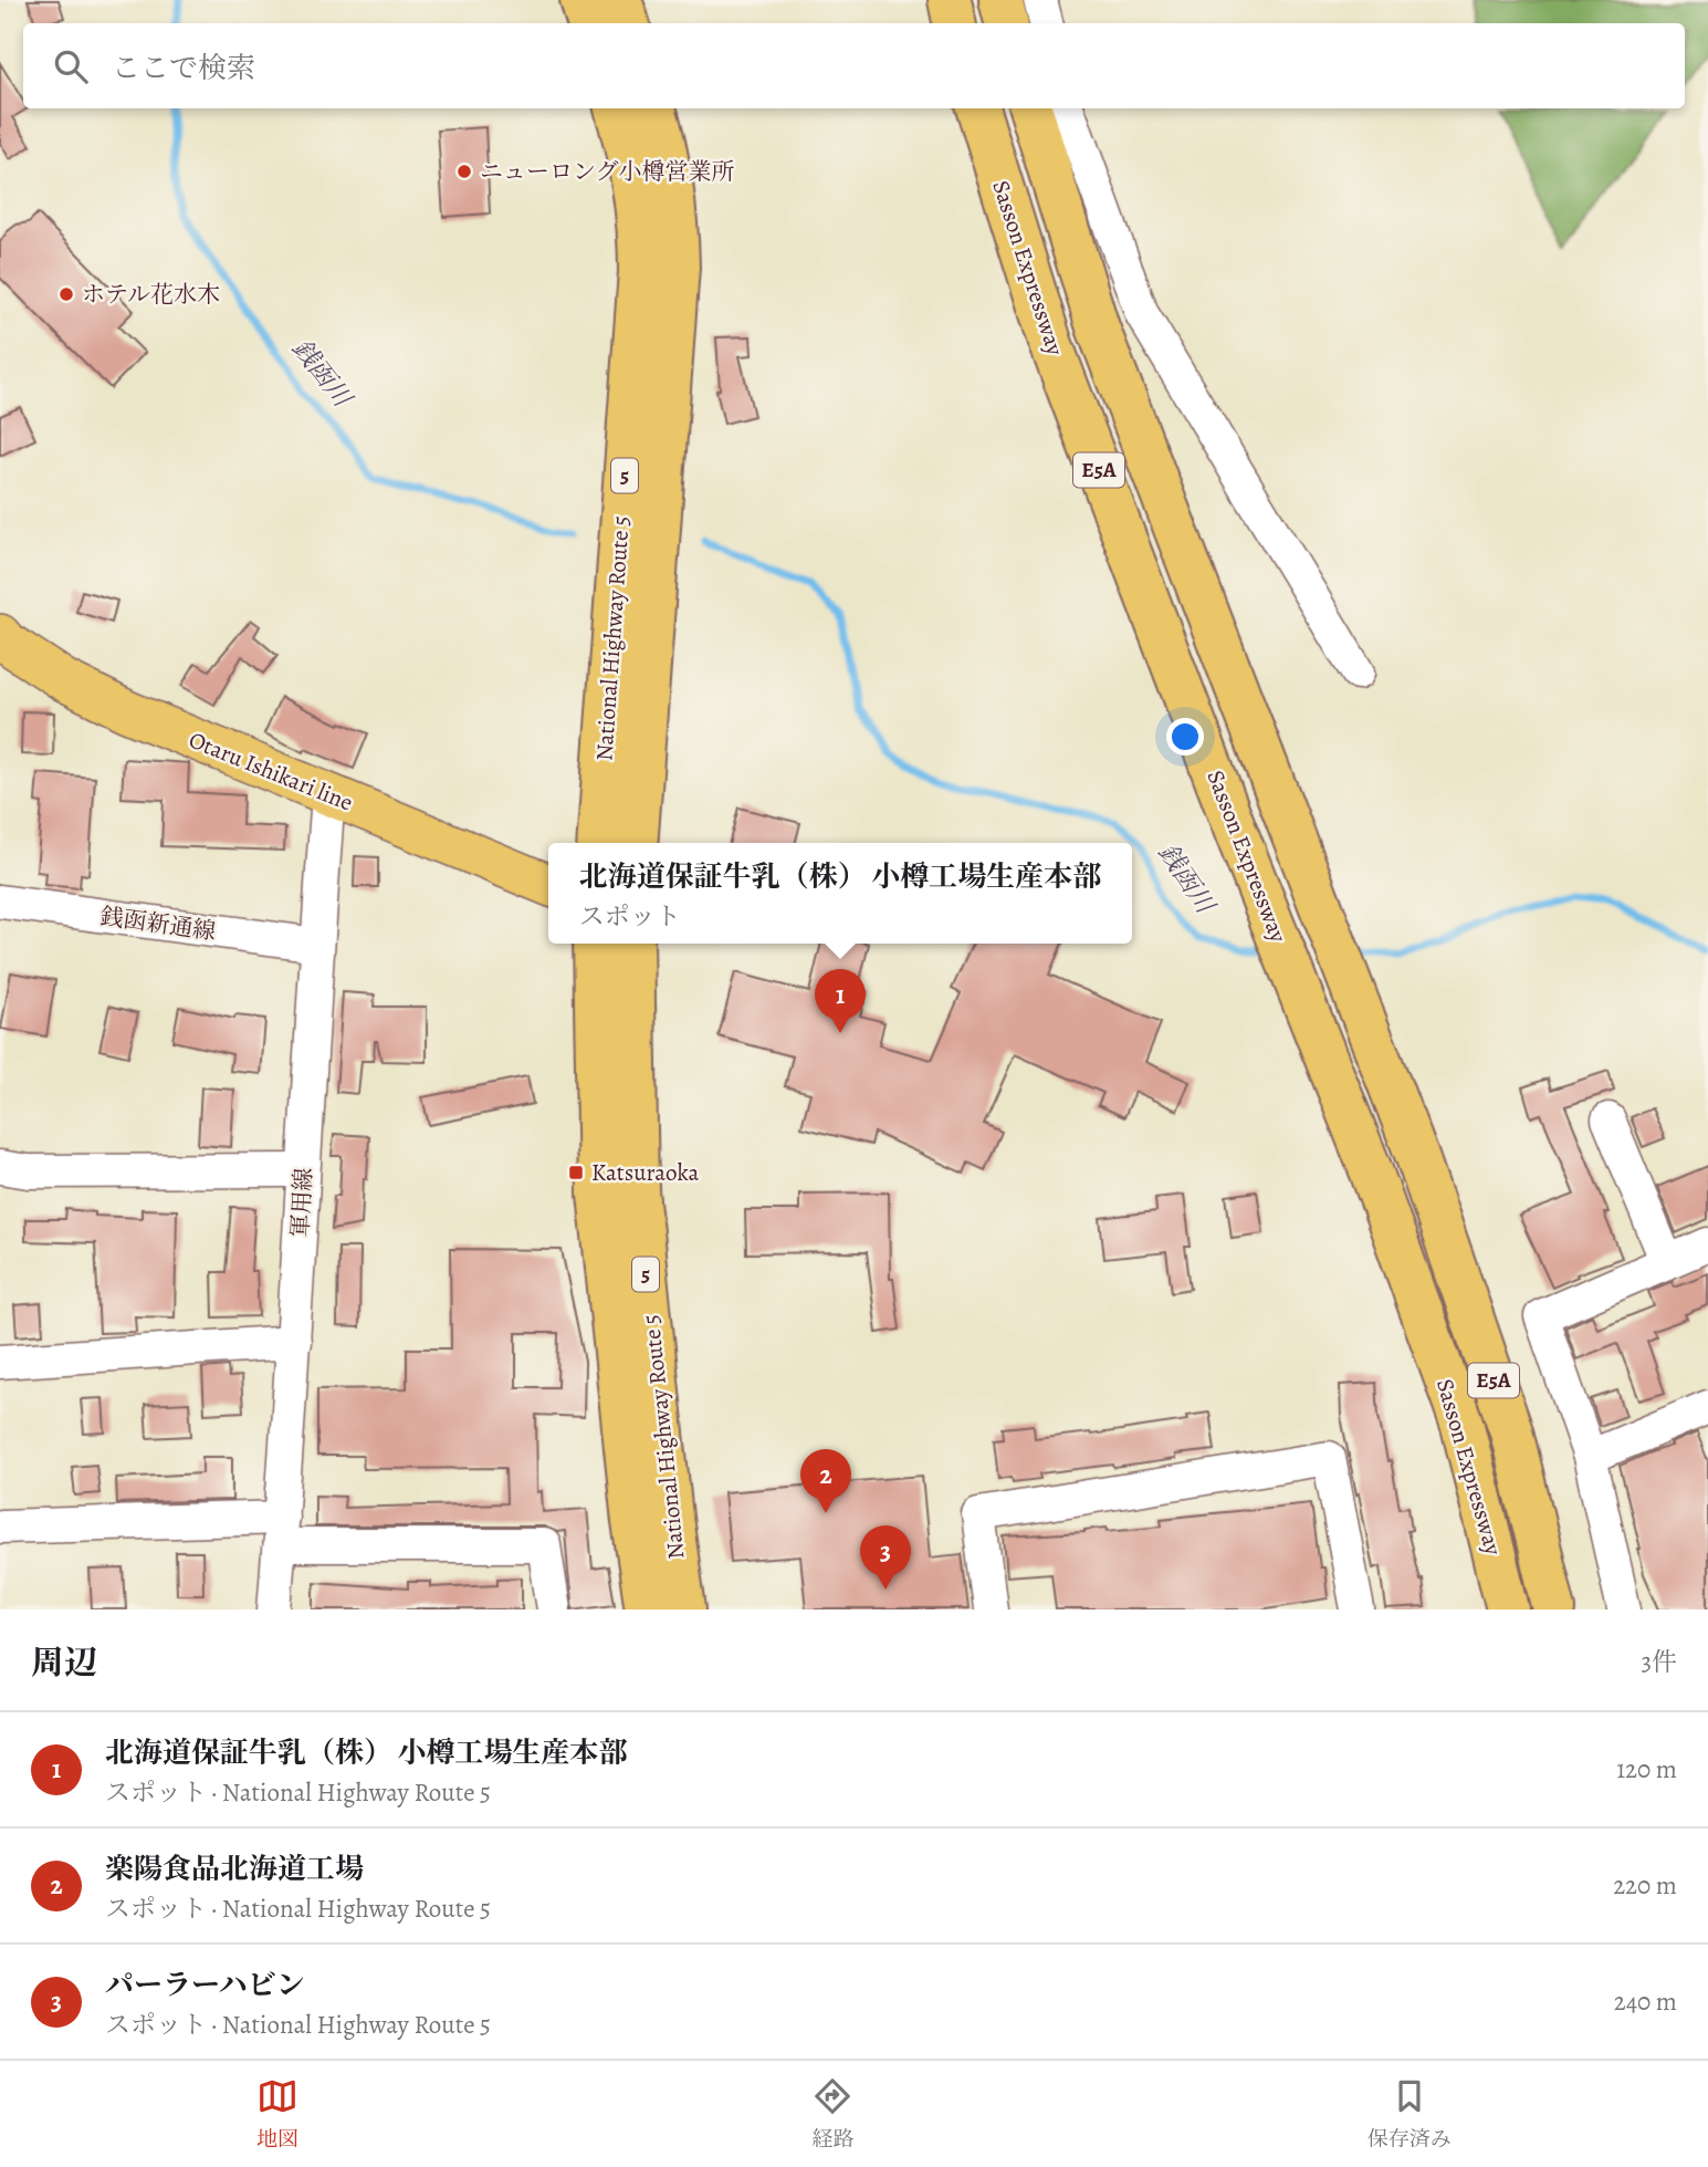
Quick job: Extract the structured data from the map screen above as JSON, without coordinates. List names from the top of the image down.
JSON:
{
  "streets": {
    "highway": [
      "Sasson Expressway",
      "E5A",
      "5",
      "National Highway Route 5"
    ],
    "main road": ["Otaru Ishikari line"],
    "street": ["銭函新通線", "軍用線"]
  },
  "crossings": [
    ["Otaru Ishikari line", "軍用線"],
    ["銭函新通線", "軍用線"]
  ],
  "water": ["銭函川"],
  "places": {
    "other": ["ニューロング小樽営業所", "ホテル花水木"],
    "transit": ["Katsuraoka"]
  },
  "page": {
    "search": "ここで検索",
    "popup": ["北海道保証牛乳（株） 小樽工場生産本部", "スポット"],
    "pins": ["1", "2", "3"],
    "heading": ["周辺", "3件"],
    "list": [
      {
        "mark": "1",
        "name": "北海道保証牛乳（株） 小樽工場生産本部",
        "note": "スポット · National Highway Route 5",
        "value": "120 m"
      },
      {
        "mark": "2",
        "name": "楽陽食品北海道工場",
        "note": "スポット · National Highway Route 5",
        "value": "220 m"
      },
      {
        "mark": "3",
        "name": "パーラーハビン",
        "note": "スポット · National Highway Route 5",
        "value": "240 m"
      }
    ],
    "nav": ["地図", "経路", "保存済み"]
  }
}
